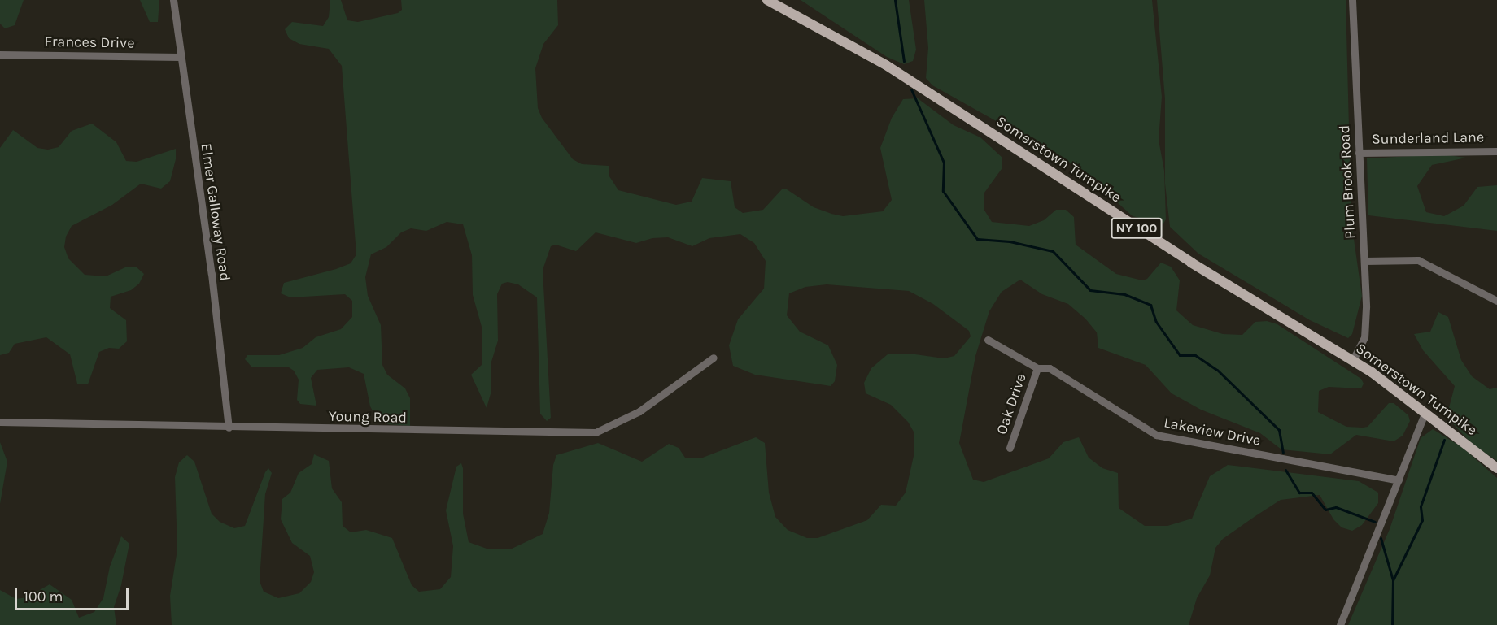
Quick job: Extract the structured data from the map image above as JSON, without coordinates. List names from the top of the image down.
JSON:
{
  "streets": {
    "main road": ["Somerstown Turnpike", "NY 100"],
    "street": [
      "Frances Drive",
      "Sunderland Lane",
      "Plum Brook Road",
      "Elmer Galloway Road",
      "Oak Drive",
      "Young Road",
      "Lakeview Drive"
    ]
  },
  "crossings": [
    ["Frances Drive", "Elmer Galloway Road"],
    ["Sunderland Lane", "Plum Brook Road"],
    ["Somerstown Turnpike", "Plum Brook Road"],
    ["Elmer Galloway Road", "Young Road"],
    ["Oak Drive", "Lakeview Drive"]
  ],
  "scale_bar": "100 m"
}
